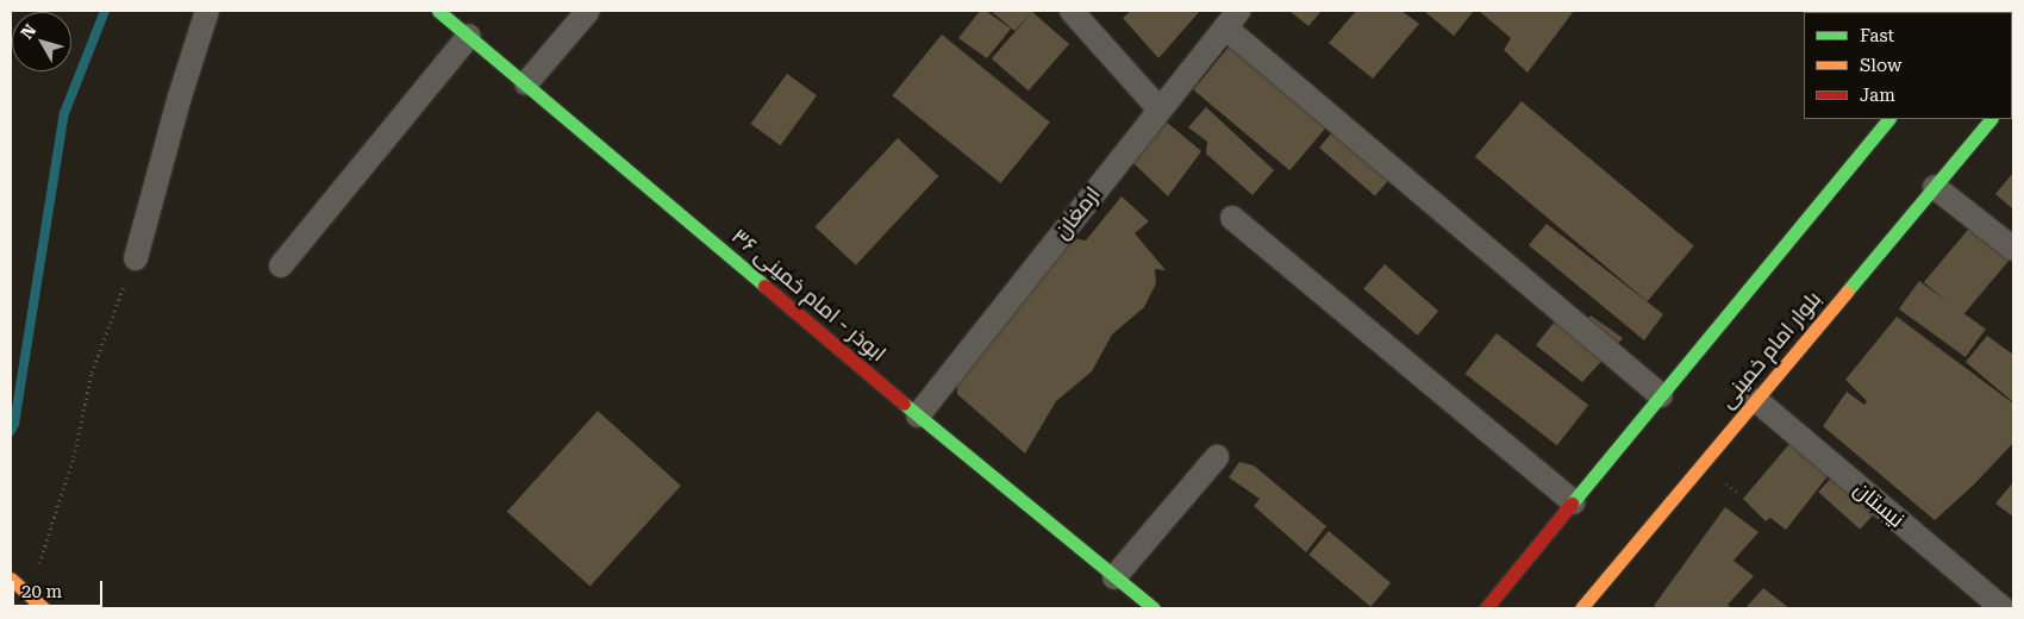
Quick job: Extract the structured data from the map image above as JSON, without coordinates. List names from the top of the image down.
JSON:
{
  "streets": {
    "main road": ["ابوذر - امام خمینی ۳۶", "بلوار امام خمینی"],
    "street": ["ارمغان", "نیستان"]
  },
  "crossings": [
    ["ارمغان", "ابوذر - امام خمینی ۳۶"],
    ["بلوار امام خمینی", "نیستان"]
  ],
  "legend": ["Fast", "Slow", "Jam"],
  "scale_bar": "20 m",
  "north": "top left"
}
